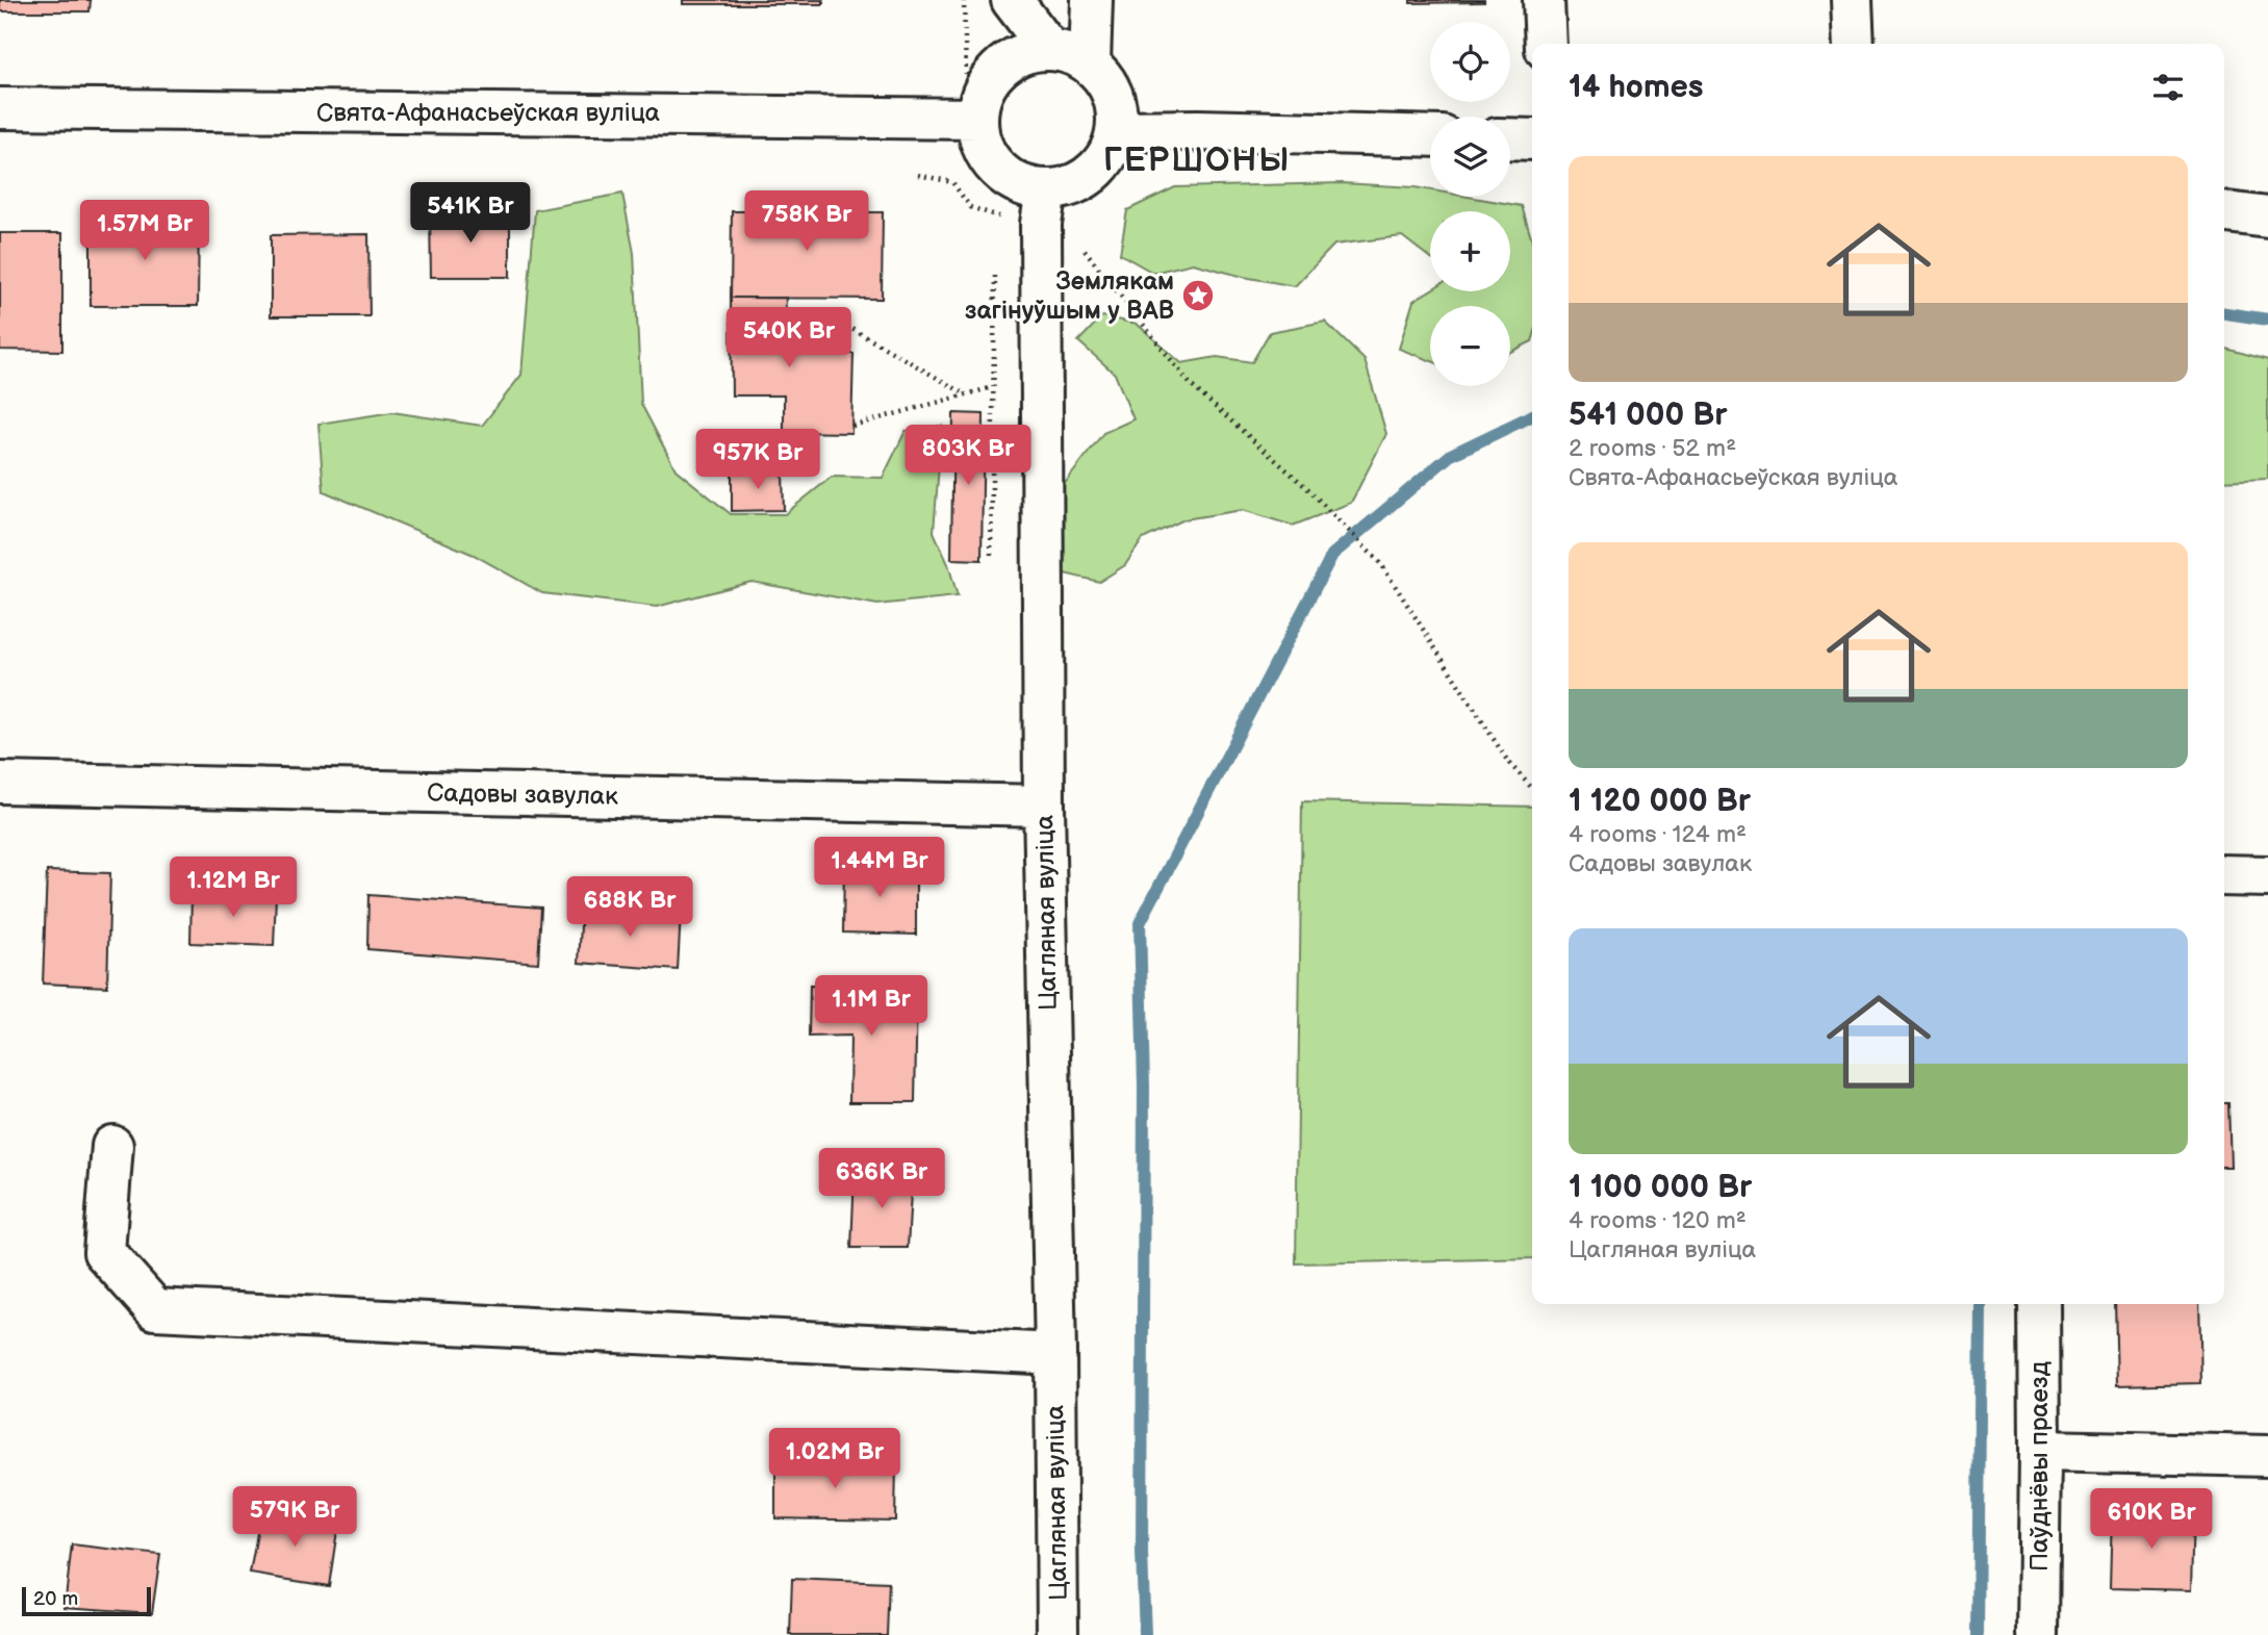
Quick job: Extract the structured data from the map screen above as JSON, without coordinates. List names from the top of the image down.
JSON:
{
  "streets": {
    "street": [
      "Свята-Афанасьеўская вуліца",
      "Садовы завулак",
      "Цагляная вуліца",
      "Паўднёвы праезд"
    ]
  },
  "crossings": [
    ["Свята-Афанасьеўская вуліца", "Цагляная вуліца"],
    ["Садовы завулак", "Цагляная вуліца"]
  ],
  "districts": ["ГЕРШОНЫ"],
  "places": {
    "place": ["Землякам загінуўшым у ВАВ"]
  },
  "scale_bar": "20 m",
  "page": {
    "map_buttons": ["+", "−"],
    "heading": "14 homes",
    "list": [
      {
        "name": "541 000 Br",
        "note": "2 rooms · 52 m² · Свята-Афанасьеўская вуліца"
      },
      {
        "name": "1 120 000 Br",
        "note": "4 rooms · 124 m² · Садовы завулак"
      },
      {
        "name": "1 100 000 Br",
        "note": "4 rooms · 120 m² · Цагляная вуліца"
      }
    ],
    "price": [
      "541K Br",
      "758K Br",
      "1.57M Br",
      "540K Br",
      "803K Br",
      "957K Br",
      "1.44M Br",
      "1.12M Br",
      "688K Br",
      "1.1M Br",
      "636K Br",
      "1.02M Br",
      "579K Br",
      "610K Br"
    ],
    "scale": "20 m"
  }
}
